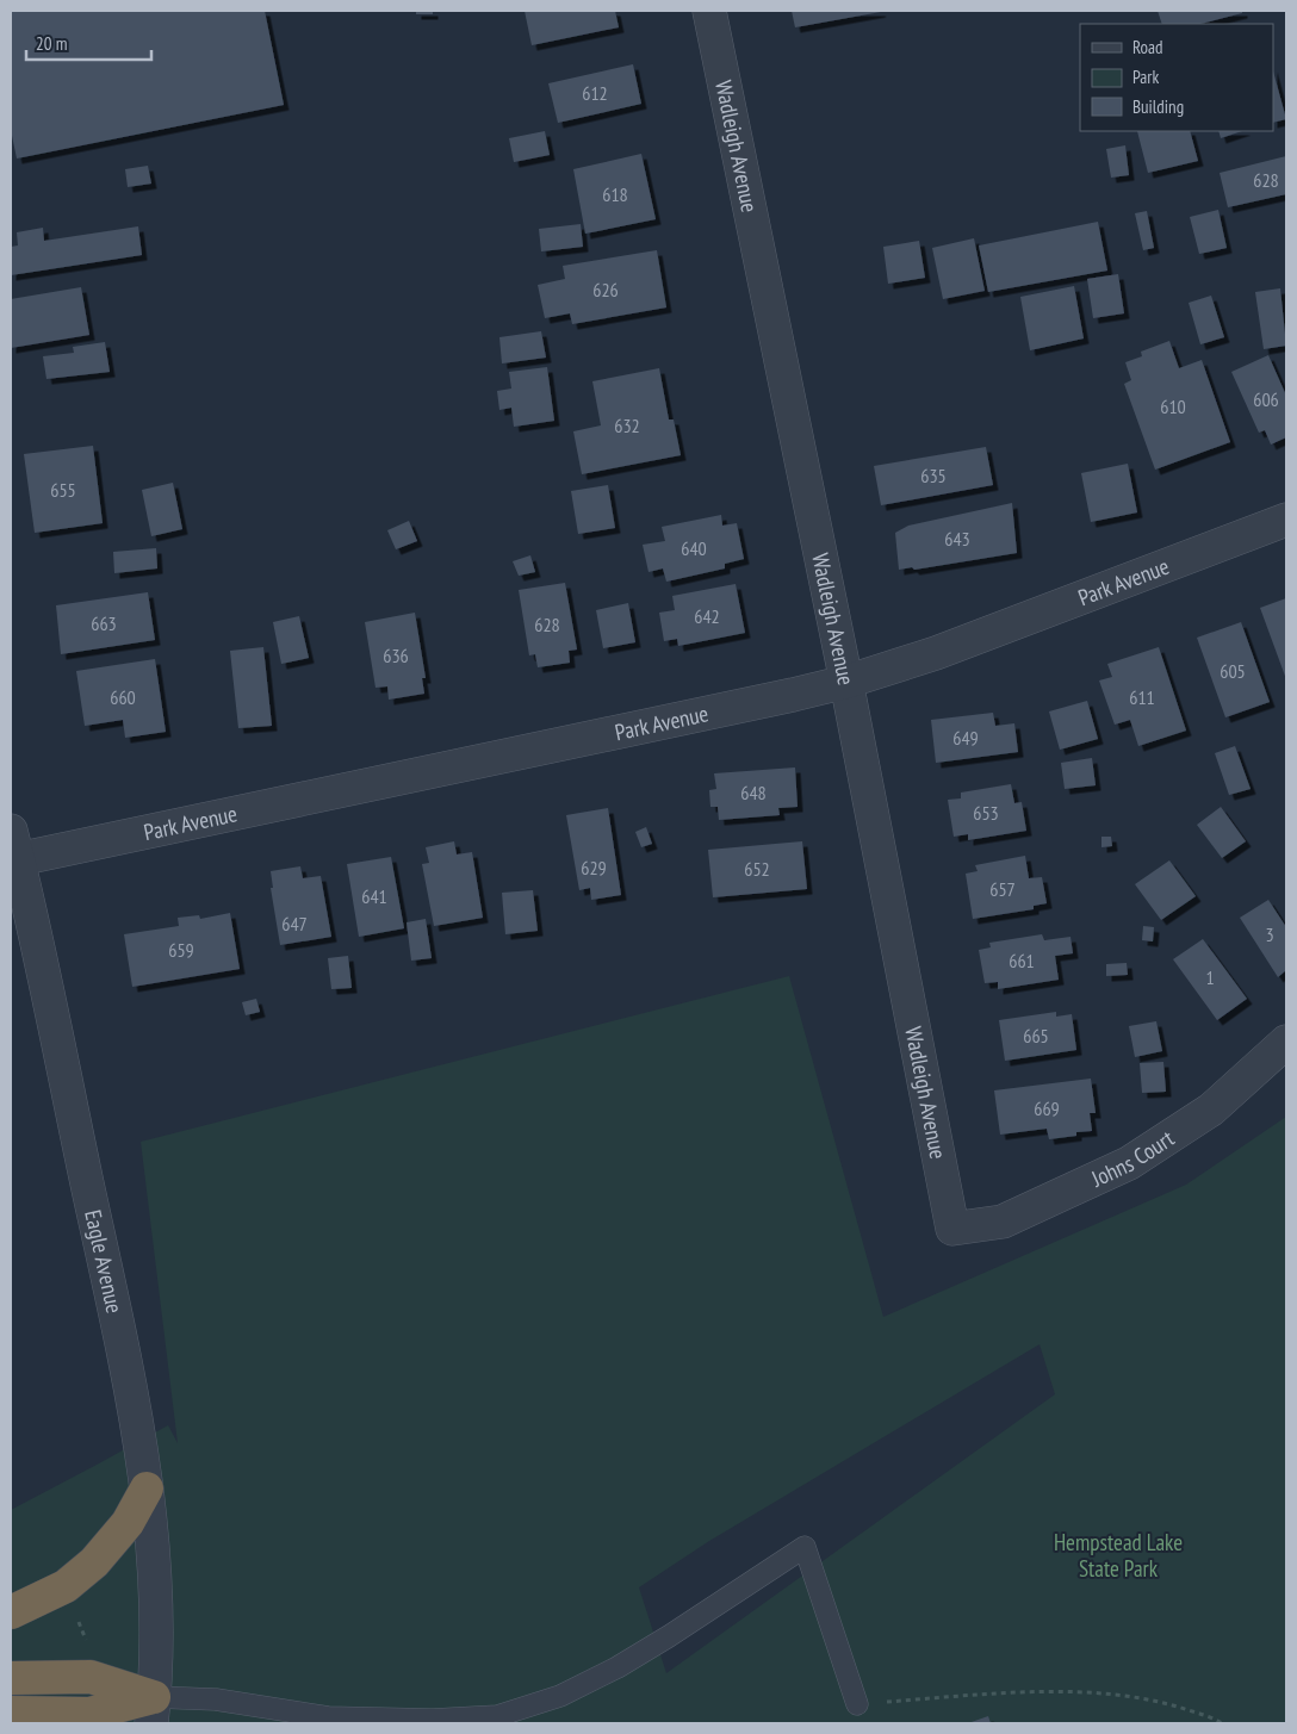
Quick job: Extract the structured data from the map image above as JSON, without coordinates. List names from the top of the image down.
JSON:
{
  "streets": {
    "street": [
      "Wadleigh Avenue",
      "Park Avenue",
      "Johns Court",
      "Eagle Avenue"
    ]
  },
  "crossings": [
    ["Wadleigh Avenue", "Park Avenue"],
    ["Wadleigh Avenue", "Johns Court"],
    ["Park Avenue", "Eagle Avenue"]
  ],
  "parks": ["Hempstead Lake State Park"],
  "house_numbers": [
    "612",
    "628",
    "618",
    "626",
    "606",
    "610",
    "632",
    "635",
    "655",
    "643",
    "640",
    "642",
    "663",
    "628",
    "636",
    "605",
    "660",
    "611",
    "649",
    "648",
    "653",
    "629",
    "652",
    "657",
    "641",
    "647",
    "3",
    "659",
    "661",
    "1",
    "665",
    "669"
  ],
  "legend": ["Road", "Park", "Building"],
  "scale_bar": "20 m"
}
